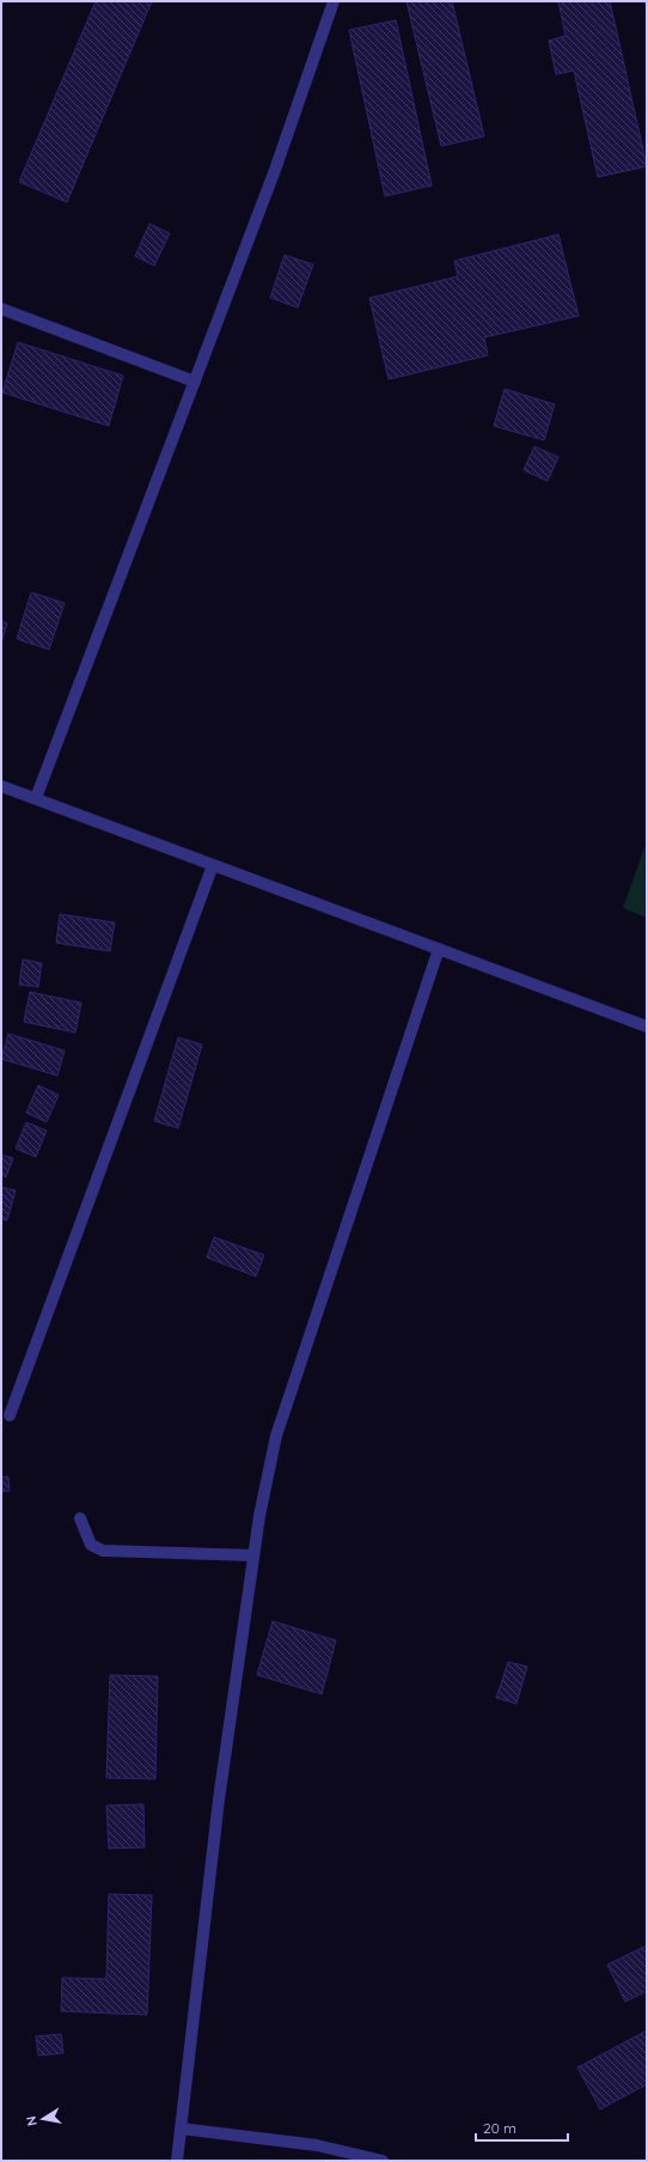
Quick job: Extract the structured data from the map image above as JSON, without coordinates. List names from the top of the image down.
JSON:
{
  "scale_bar": "20 m",
  "north": "left"
}
